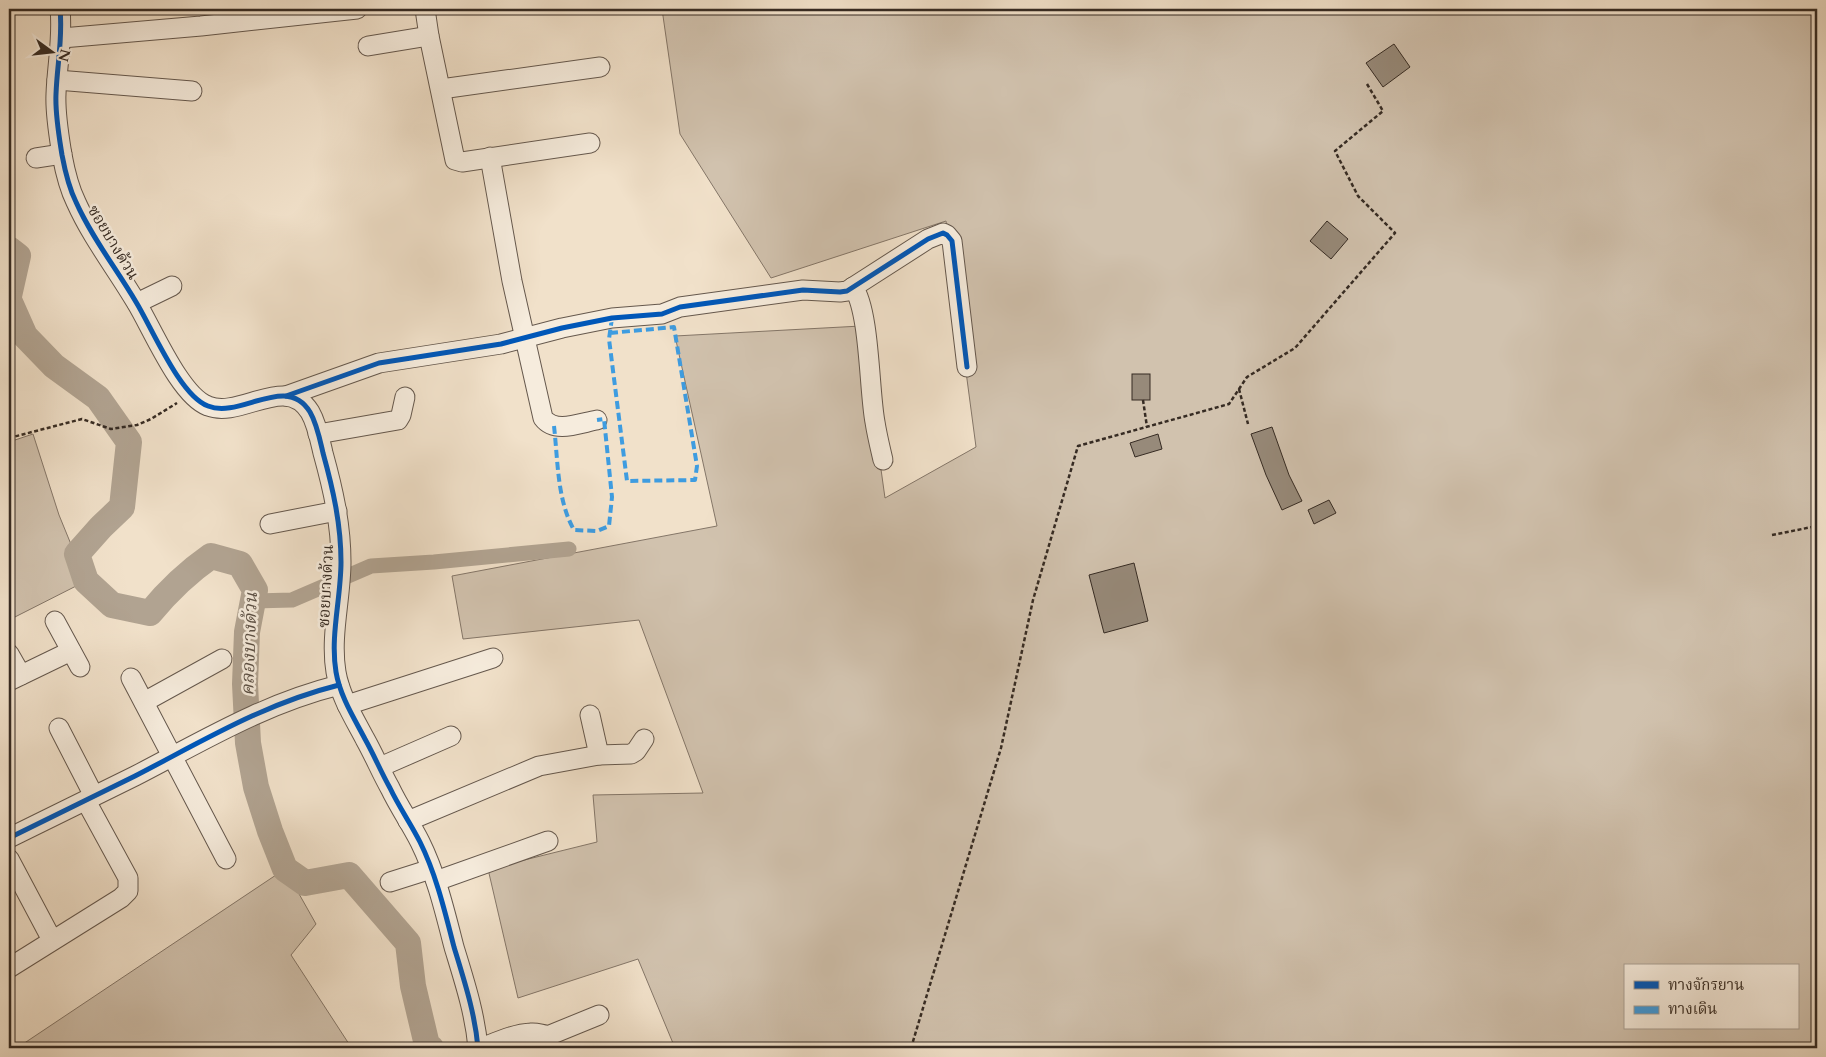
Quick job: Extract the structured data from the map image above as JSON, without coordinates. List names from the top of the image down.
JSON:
{
  "streets": {
    "street": ["ซอยบางด้วน"]
  },
  "water": ["คลองบางด้วน"],
  "legend": ["ทางจักรยาน", "ทางเดิน"],
  "north": "right"
}
